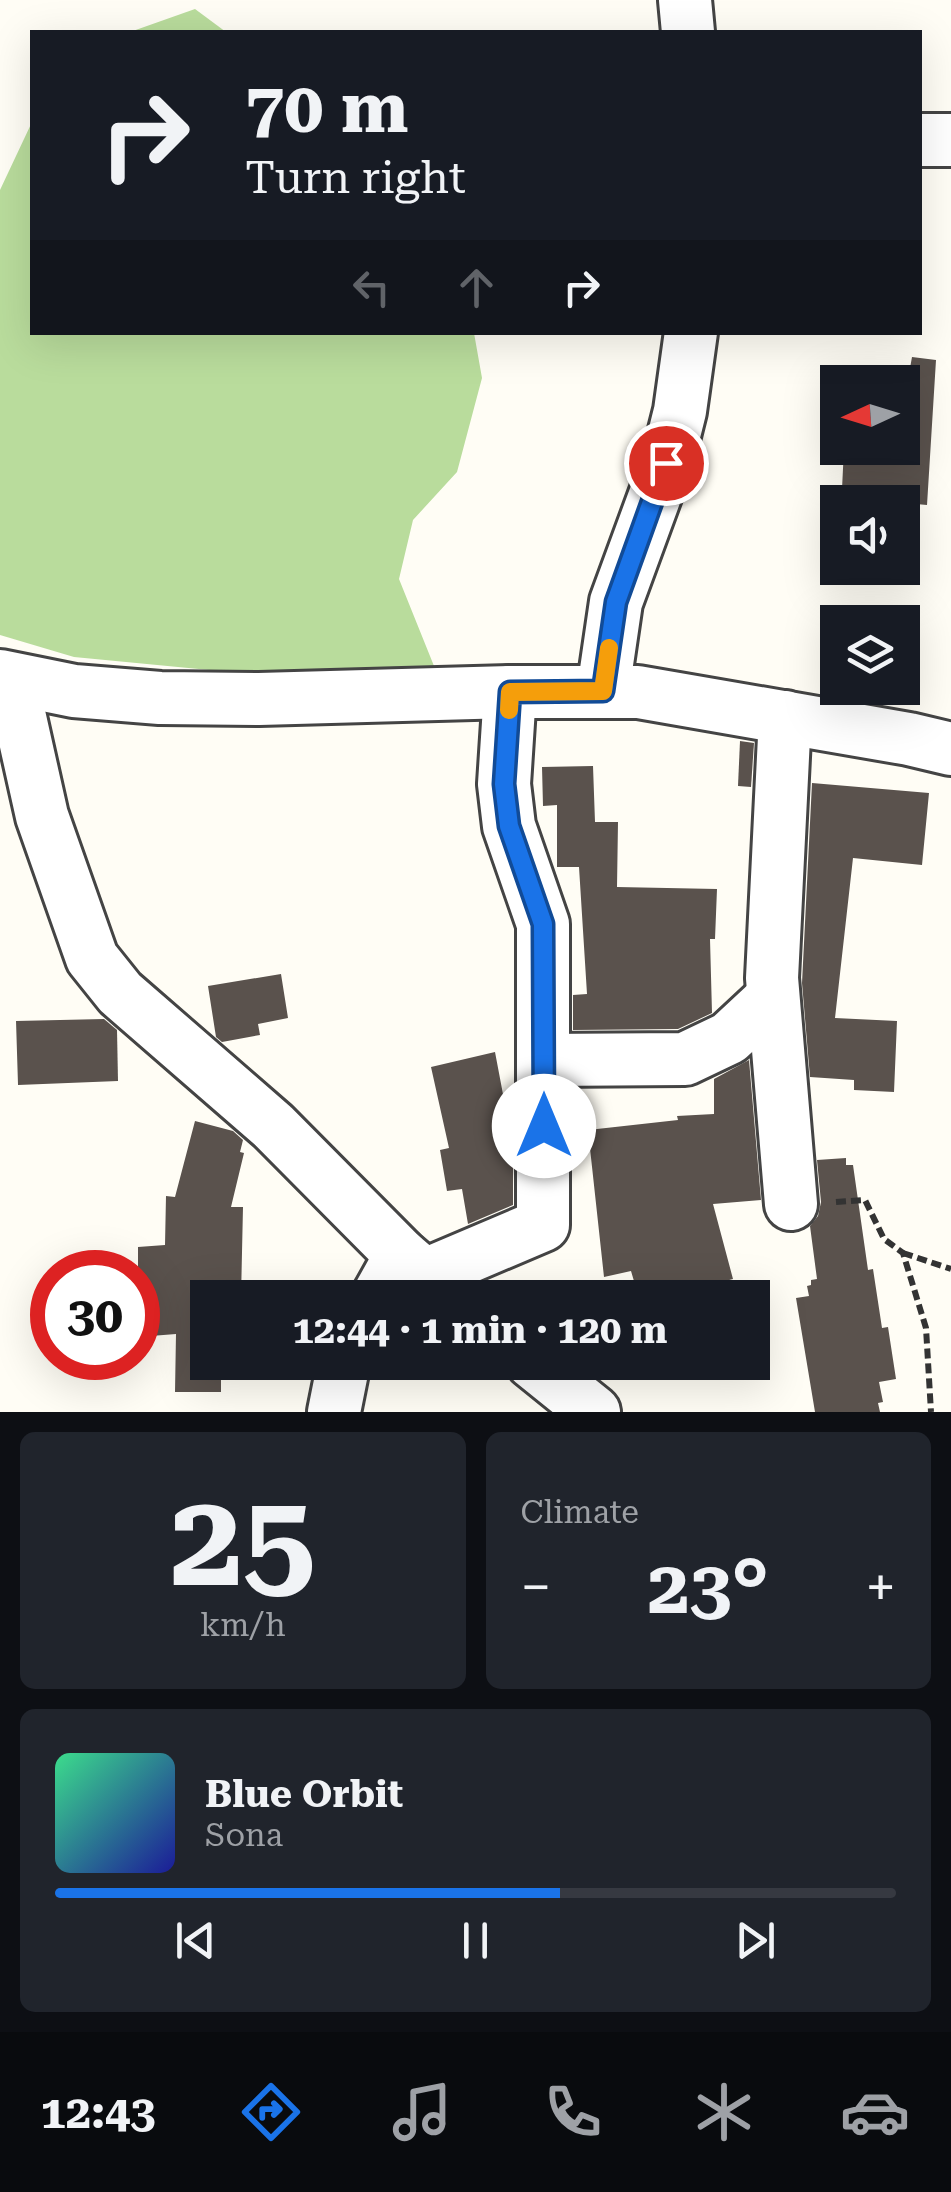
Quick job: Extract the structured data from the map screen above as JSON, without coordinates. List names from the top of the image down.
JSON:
{
  "north": "left",
  "page": {
    "turn": ["70 m", "Turn right"],
    "limit": "30",
    "trip": "12:44 · 1 min · 120 m",
    "tile": [
      ["25", "km/h"],
      "Climate"
    ],
    "heat": ["−", "23°", "+"],
    "song": ["Blue Orbit", "Sona"],
    "tabs": "12:43"
  }
}
